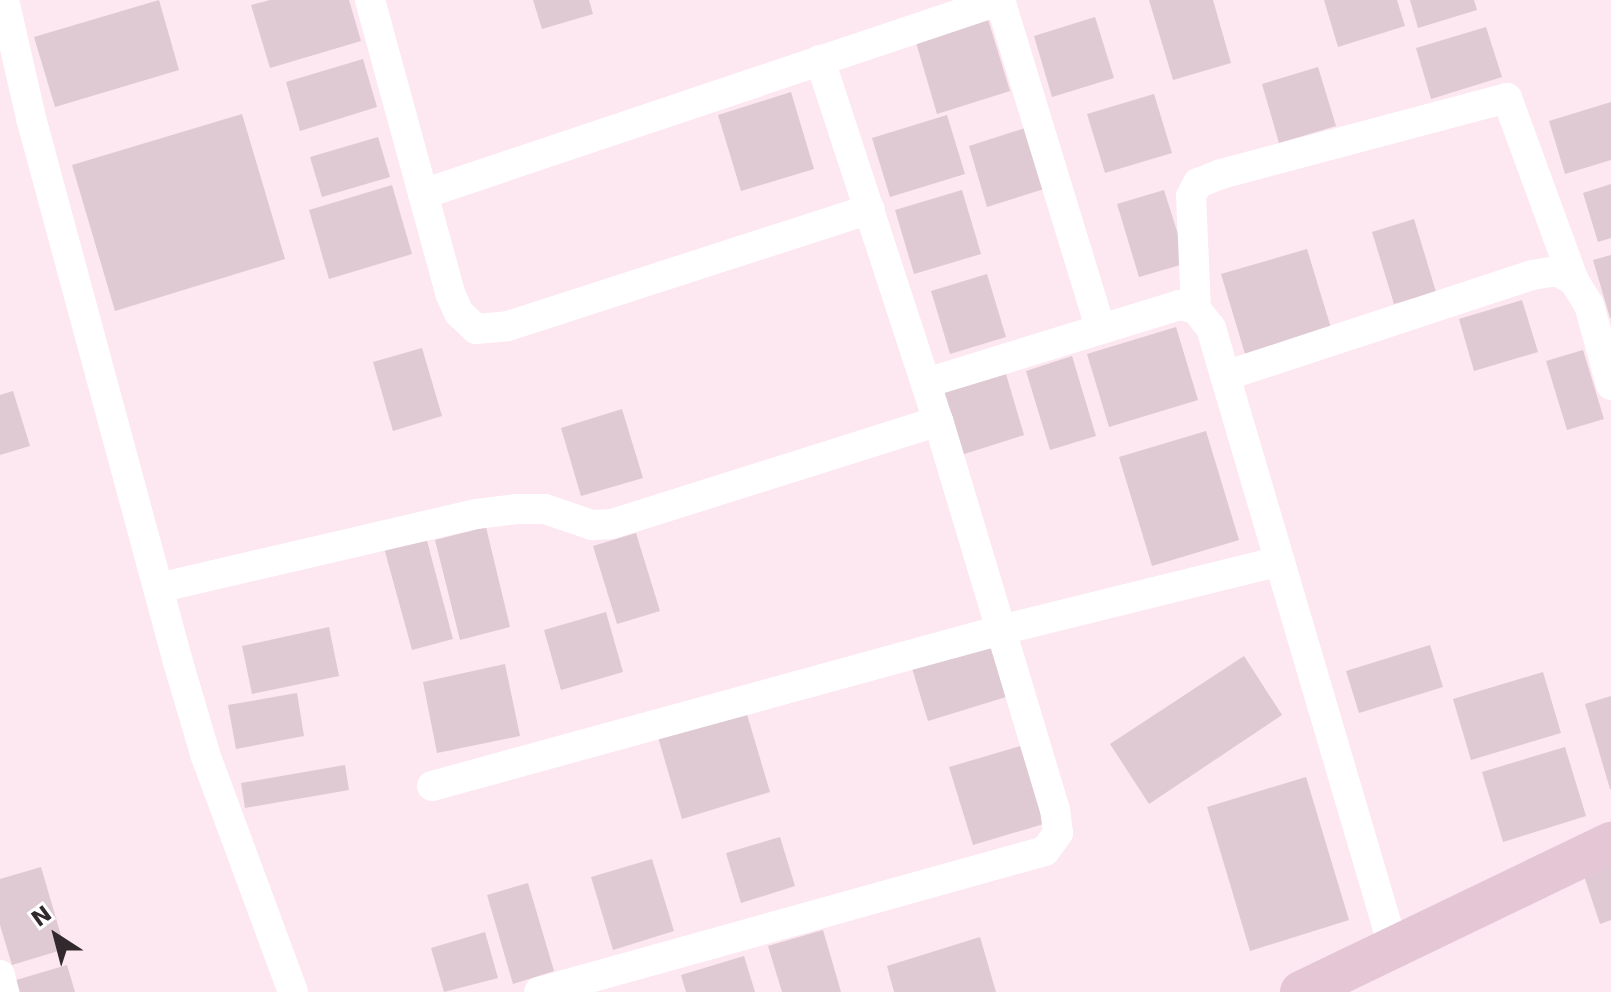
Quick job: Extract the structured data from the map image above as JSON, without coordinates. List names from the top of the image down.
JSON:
{
  "north": "top left"
}
